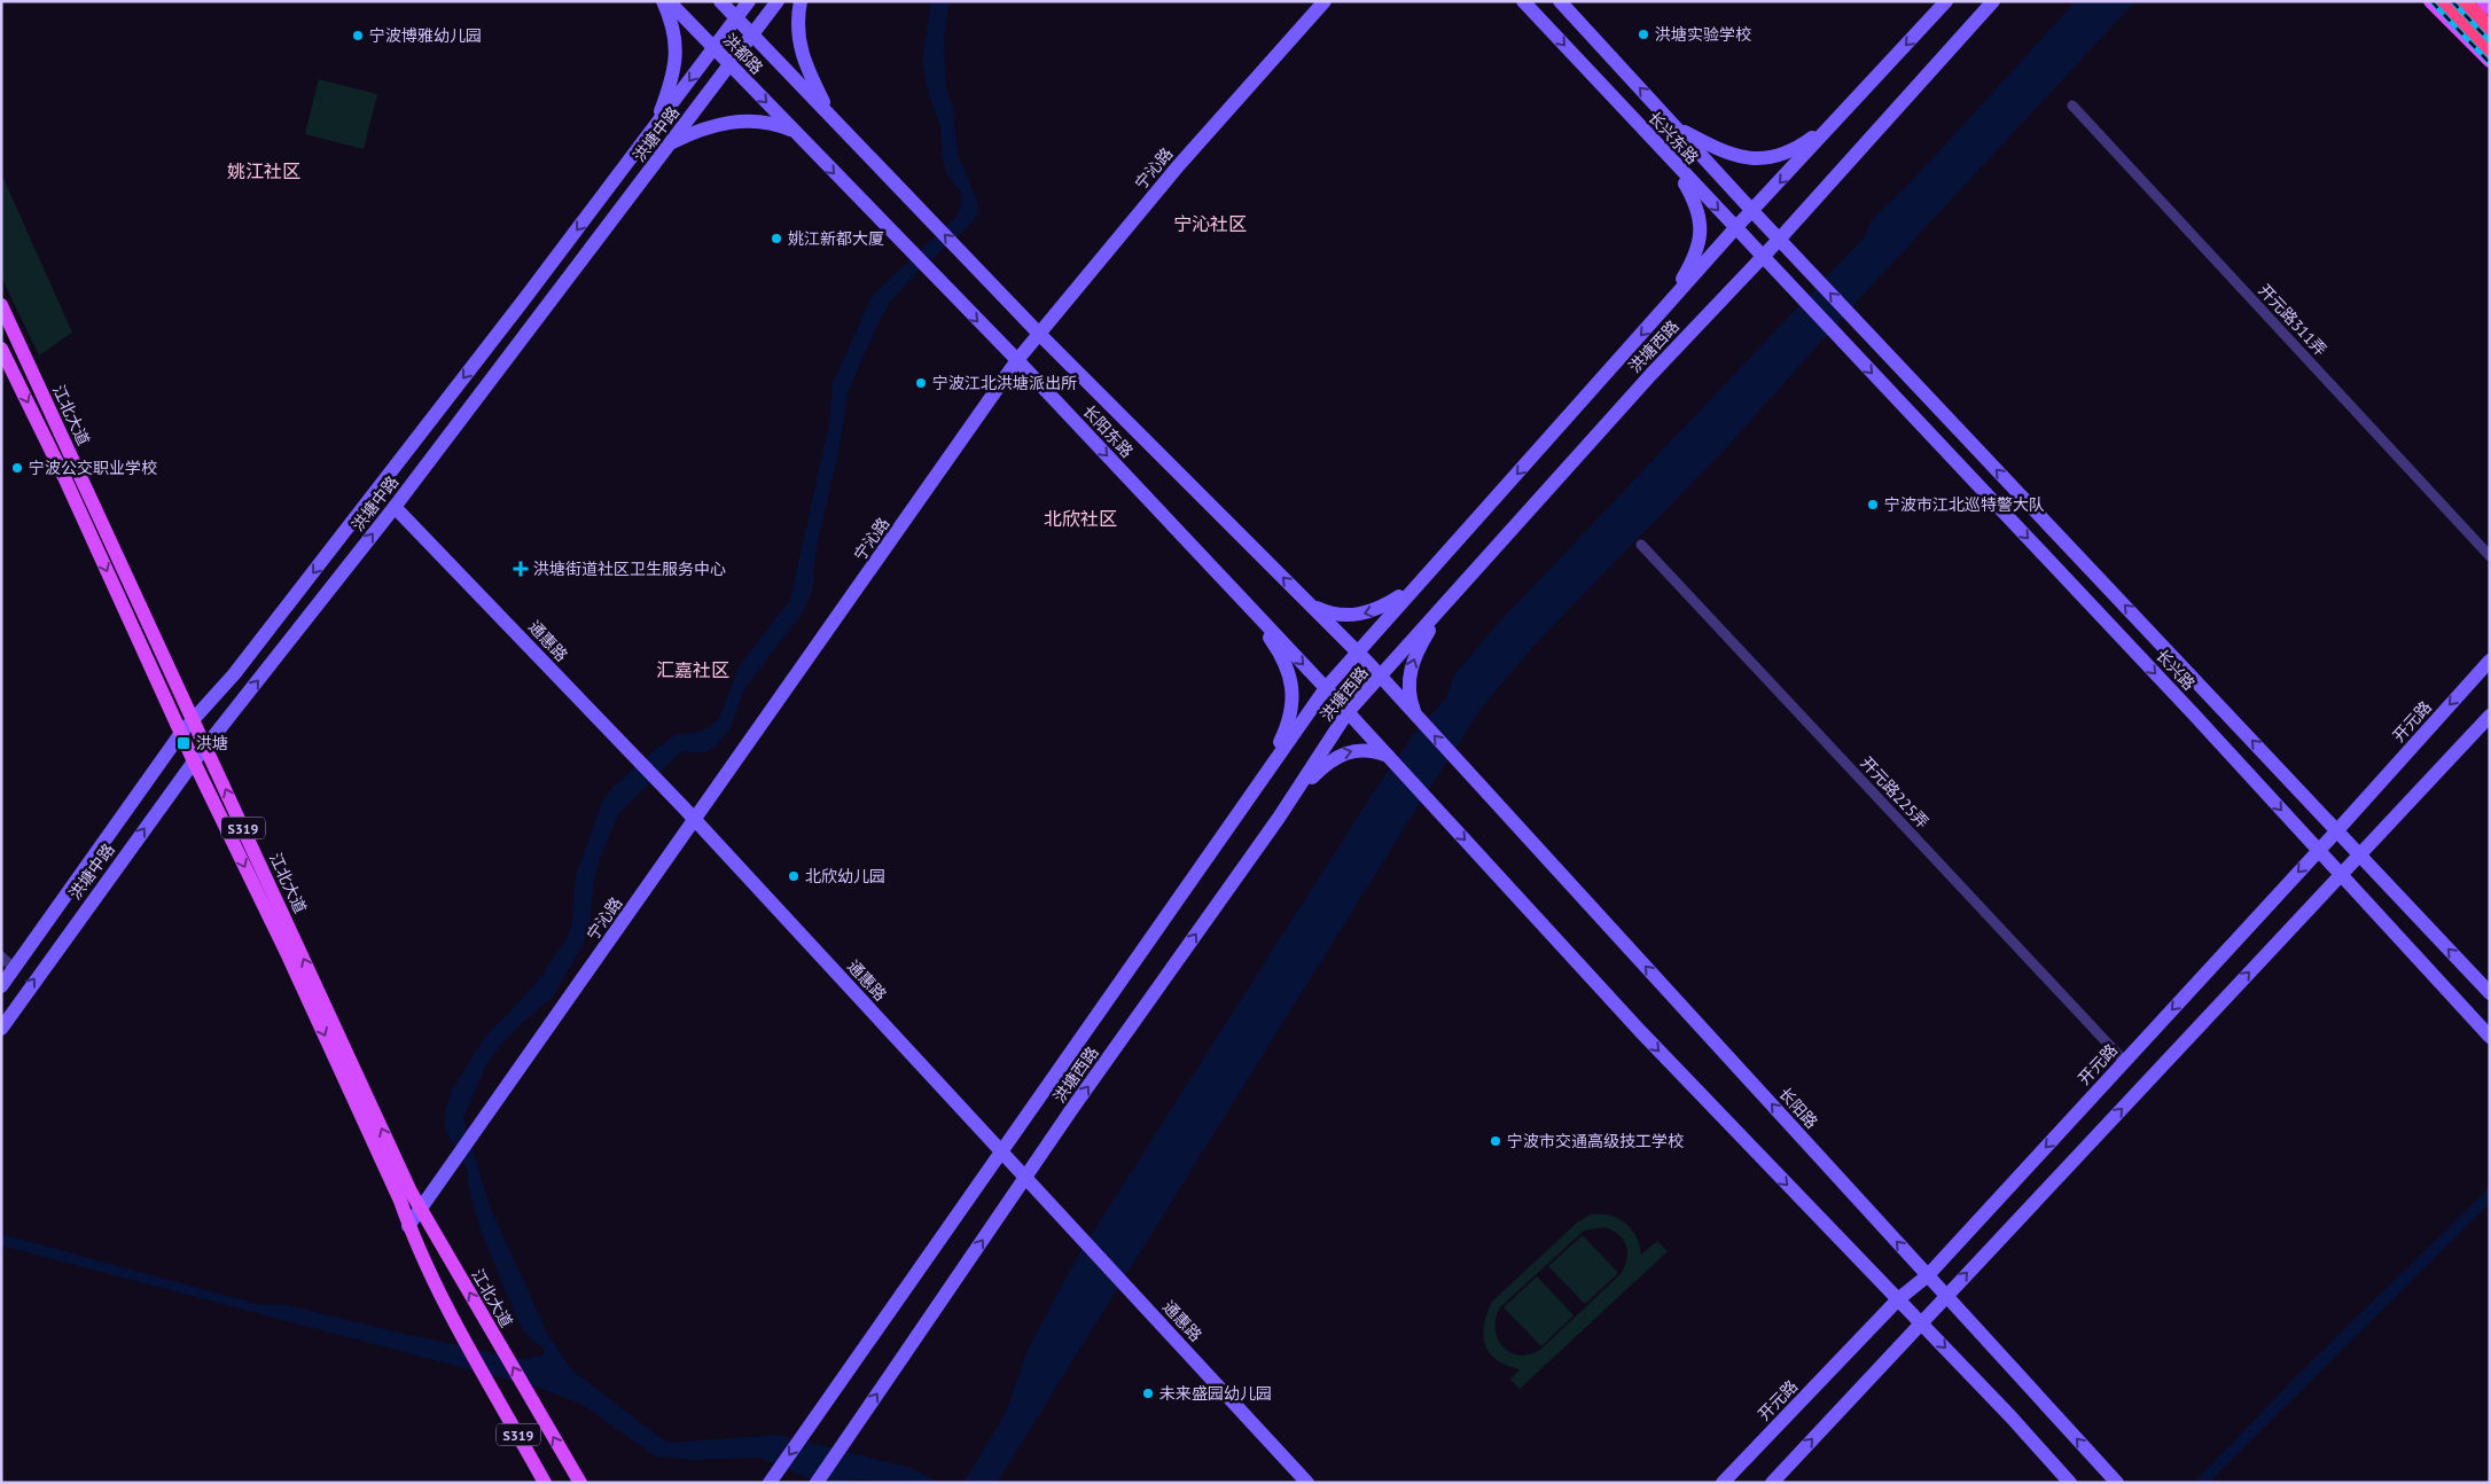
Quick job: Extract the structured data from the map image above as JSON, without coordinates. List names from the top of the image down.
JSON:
{
  "streets": {
    "main road": [
      "洪都路",
      "洪塘中路",
      "长兴东路",
      "宁沁路",
      "洪塘西路",
      "江北大道",
      "长阳东路",
      "通惠路",
      "长兴路",
      "开元路",
      "S319",
      "长阳路"
    ],
    "street": ["开元路311弄", "开元路225弄"]
  },
  "crossings": [
    ["洪都路", "洪塘中路"],
    ["洪都路", "长阳东路"],
    ["洪塘中路", "江北大道"],
    ["洪塘中路", "通惠路"],
    ["长兴东路", "洪塘西路"],
    ["长兴东路", "长兴路"],
    ["宁沁路", "江北大道"],
    ["宁沁路", "长阳东路"],
    ["宁沁路", "通惠路"],
    ["洪塘西路", "长阳东路"],
    ["洪塘西路", "通惠路"],
    ["长阳东路", "开元路"],
    ["长阳东路", "长阳路"],
    ["长兴路", "开元路"],
    ["开元路", "开元路225弄"],
    ["开元路", "长阳路"]
  ],
  "one_way": ["长阳路"],
  "districts": [
    "姚江社区",
    "宁沁社区",
    "北欣社区",
    "汇嘉社区"
  ],
  "places": {
    "other": [
      "洪塘实验学校",
      "宁波博雅幼儿园",
      "姚江新都大厦",
      "宁波江北洪塘派出所",
      "宁波公交职业学校",
      "宁波市江北巡特警大队",
      "北欣幼儿园",
      "宁波市交通高级技工学校",
      "未来盛园幼儿园"
    ],
    "health": ["洪塘街道社区卫生服务中心"],
    "transit": ["洪塘"]
  }
}
